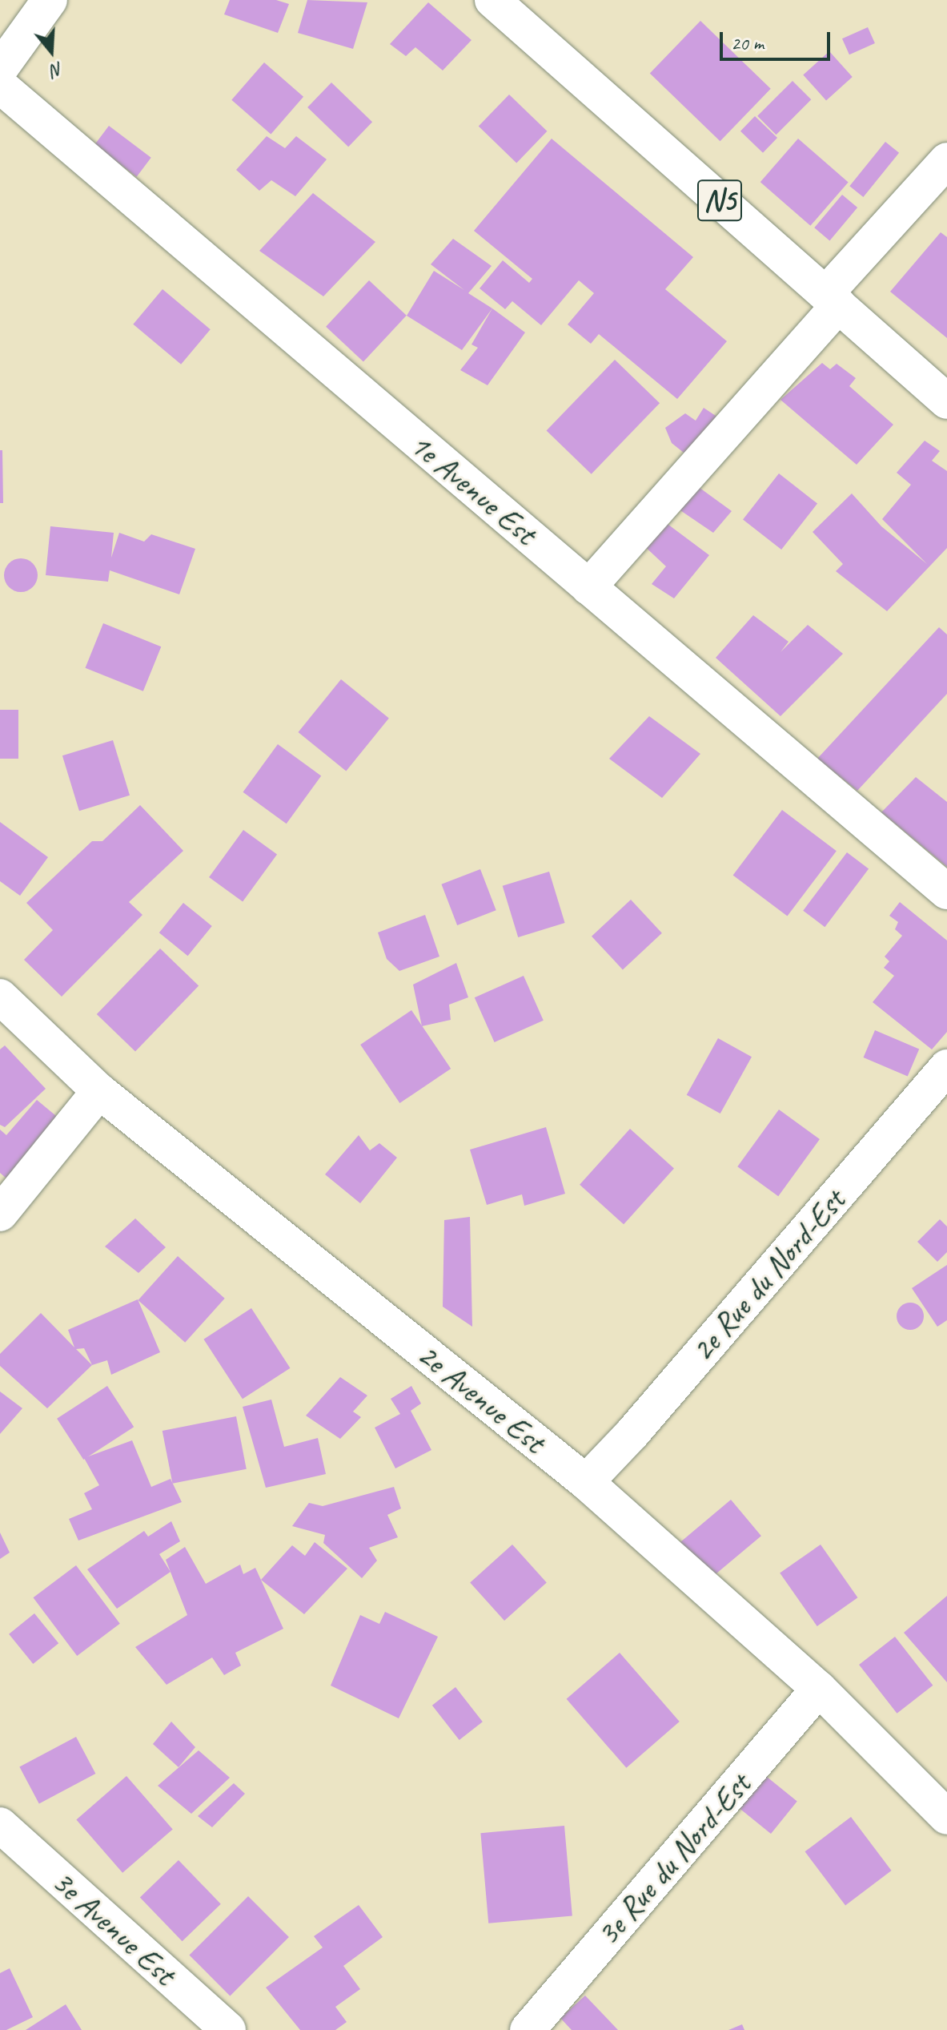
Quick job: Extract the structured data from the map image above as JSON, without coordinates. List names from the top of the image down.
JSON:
{
  "streets": {
    "main road": [
      "N5",
      "1e Avenue Est",
      "2e Rue du Nord-Est",
      "2e Avenue Est",
      "3e Rue du Nord-Est",
      "3e Avenue Est"
    ]
  },
  "crossings": [
    ["2e Rue du Nord-Est", "2e Avenue Est"],
    ["2e Avenue Est", "3e Rue du Nord-Est"]
  ],
  "scale_bar": "20 m",
  "north": "bottom"
}
